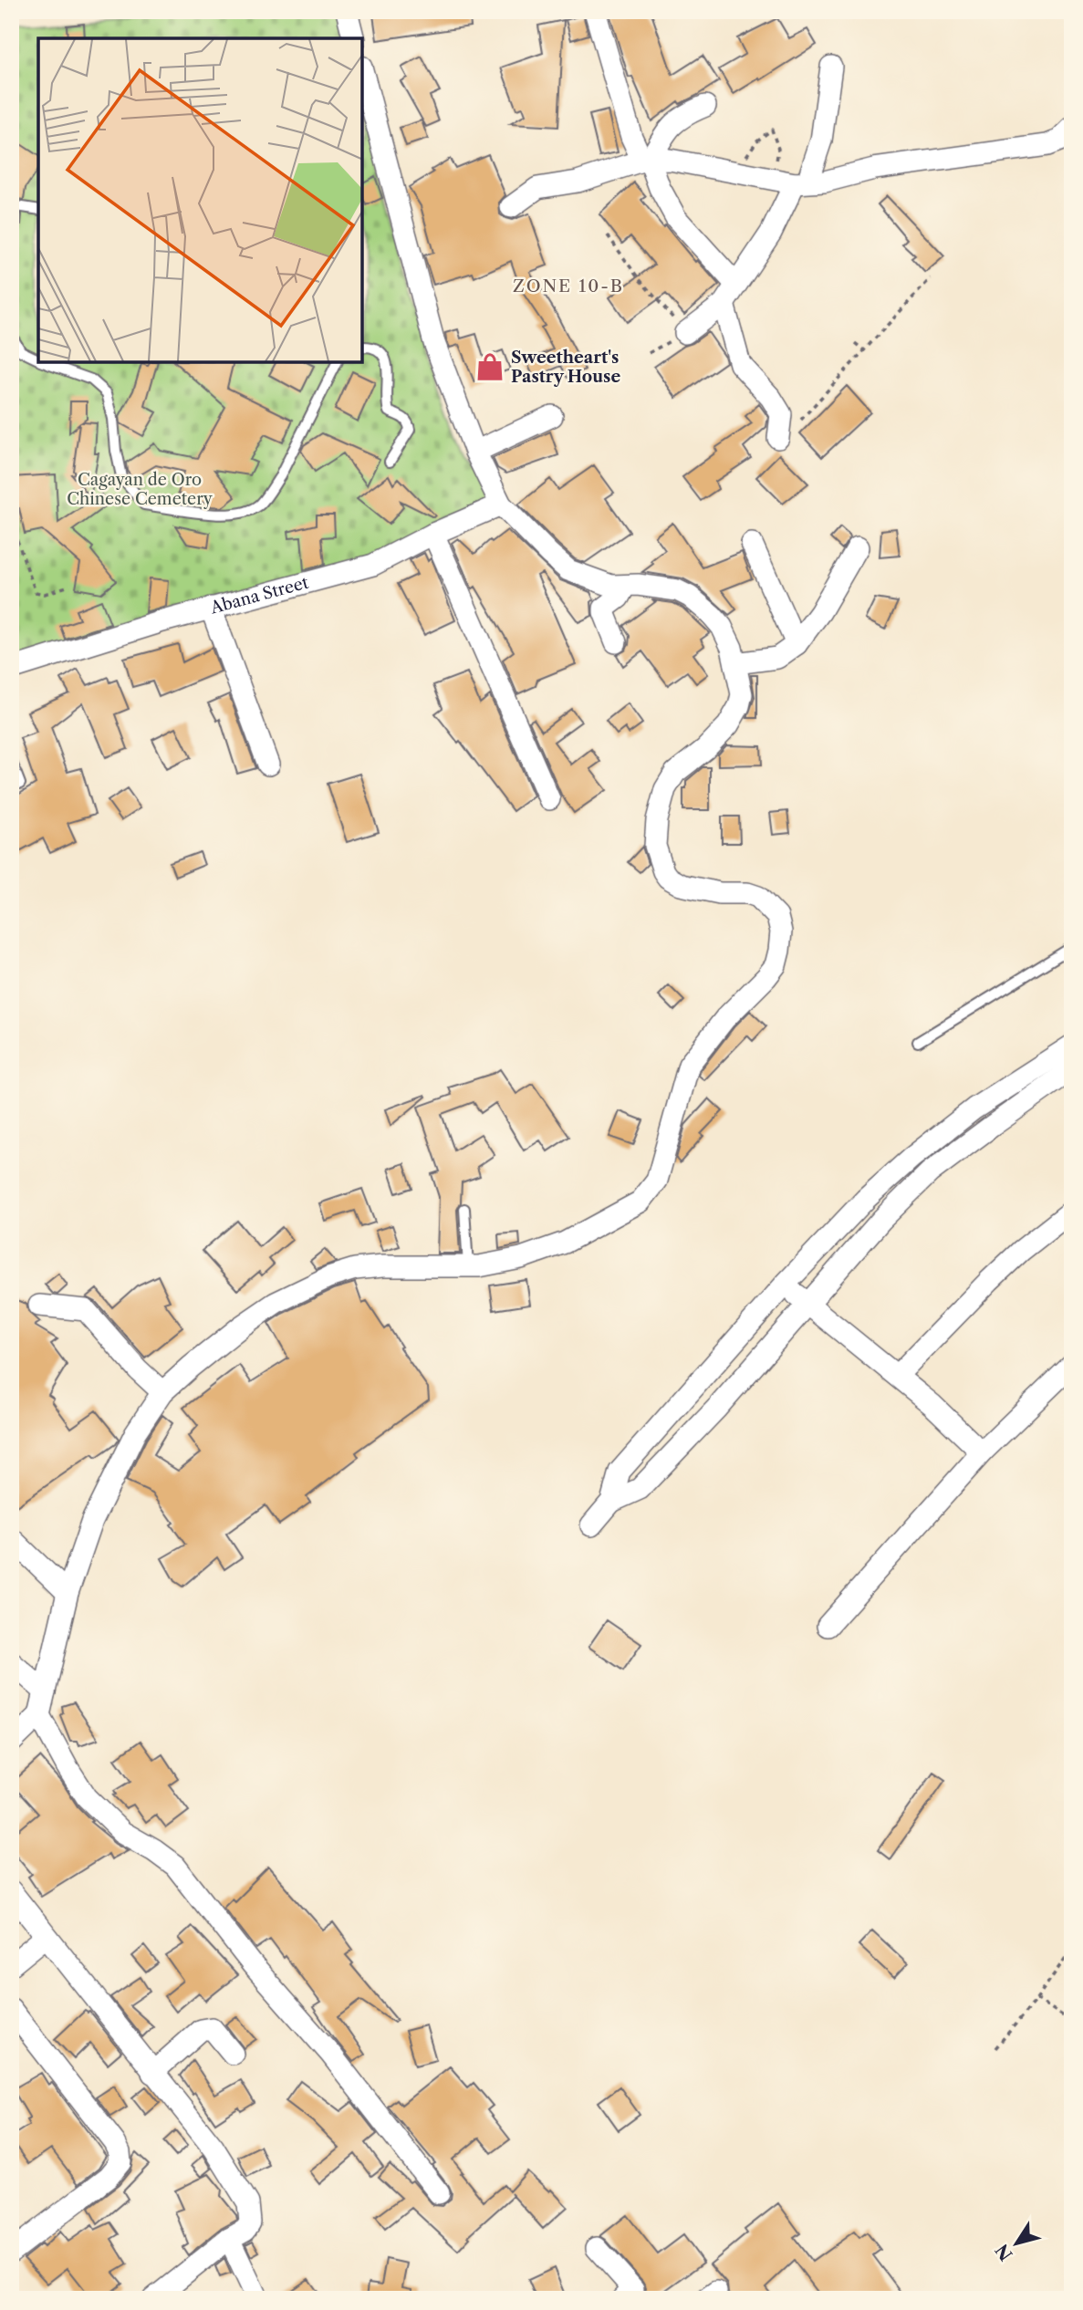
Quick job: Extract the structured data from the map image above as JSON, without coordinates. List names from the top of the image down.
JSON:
{
  "streets": {
    "street": ["Abana Street"]
  },
  "districts": ["ZONE 10-B"],
  "parks": ["Cagayan de Oro Chinese Cemetery"],
  "places": {
    "shop": ["Sweetheart's Pastry House"]
  },
  "north": "bottom left"
}
